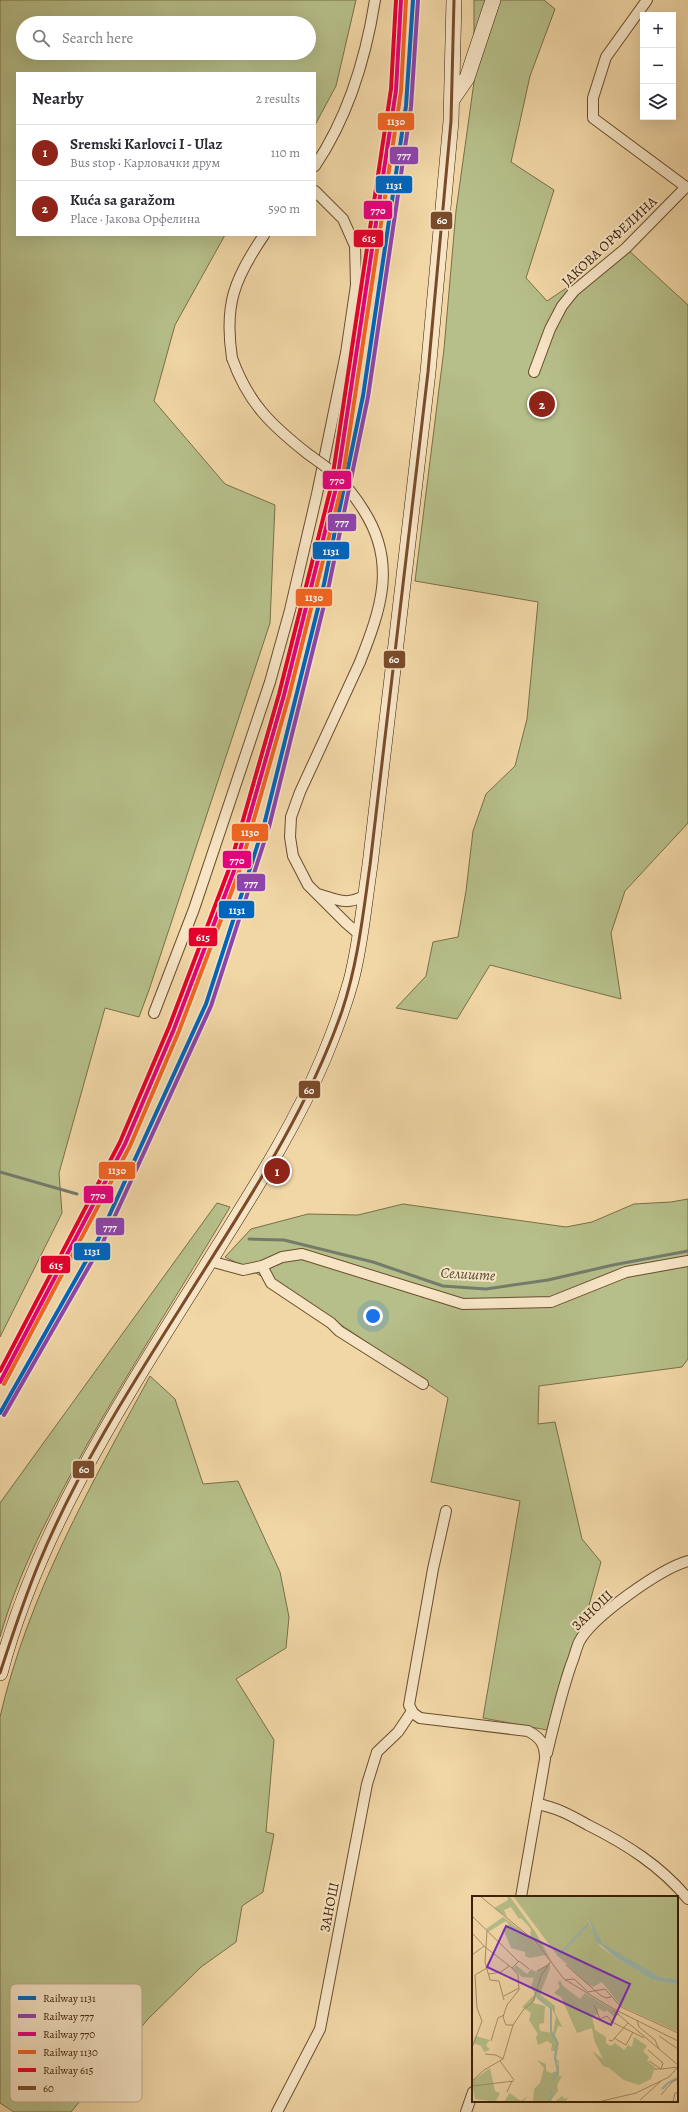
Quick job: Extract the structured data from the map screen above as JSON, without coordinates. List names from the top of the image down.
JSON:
{
  "streets": {
    "street": ["ЈАКОВА ОРФЕЛИНА", "ЗАНОШ"]
  },
  "water": ["Селиште"],
  "lines": [
    "rail line 1131",
    "rail line 777",
    "rail line 770",
    "rail line 1130",
    "rail line 615",
    "transit line 60"
  ],
  "legend": [
    "Railway 1131",
    "Railway 777",
    "Railway 770",
    "Railway 1130",
    "Railway 615",
    "60"
  ],
  "page": {
    "map_buttons": ["+", "−"],
    "search": "Search here",
    "heading": ["Nearby", "2 results"],
    "list": [
      {
        "mark": "1",
        "name": "Sremski Karlovci I - Ulaz",
        "note": "Bus stop · Карловачки друм",
        "value": "110 m"
      },
      {
        "mark": "2",
        "name": "Kuća sa garažom",
        "note": "Place · Јакова Орфелина",
        "value": "590 m"
      }
    ],
    "pins": ["2", "1"]
  }
}
